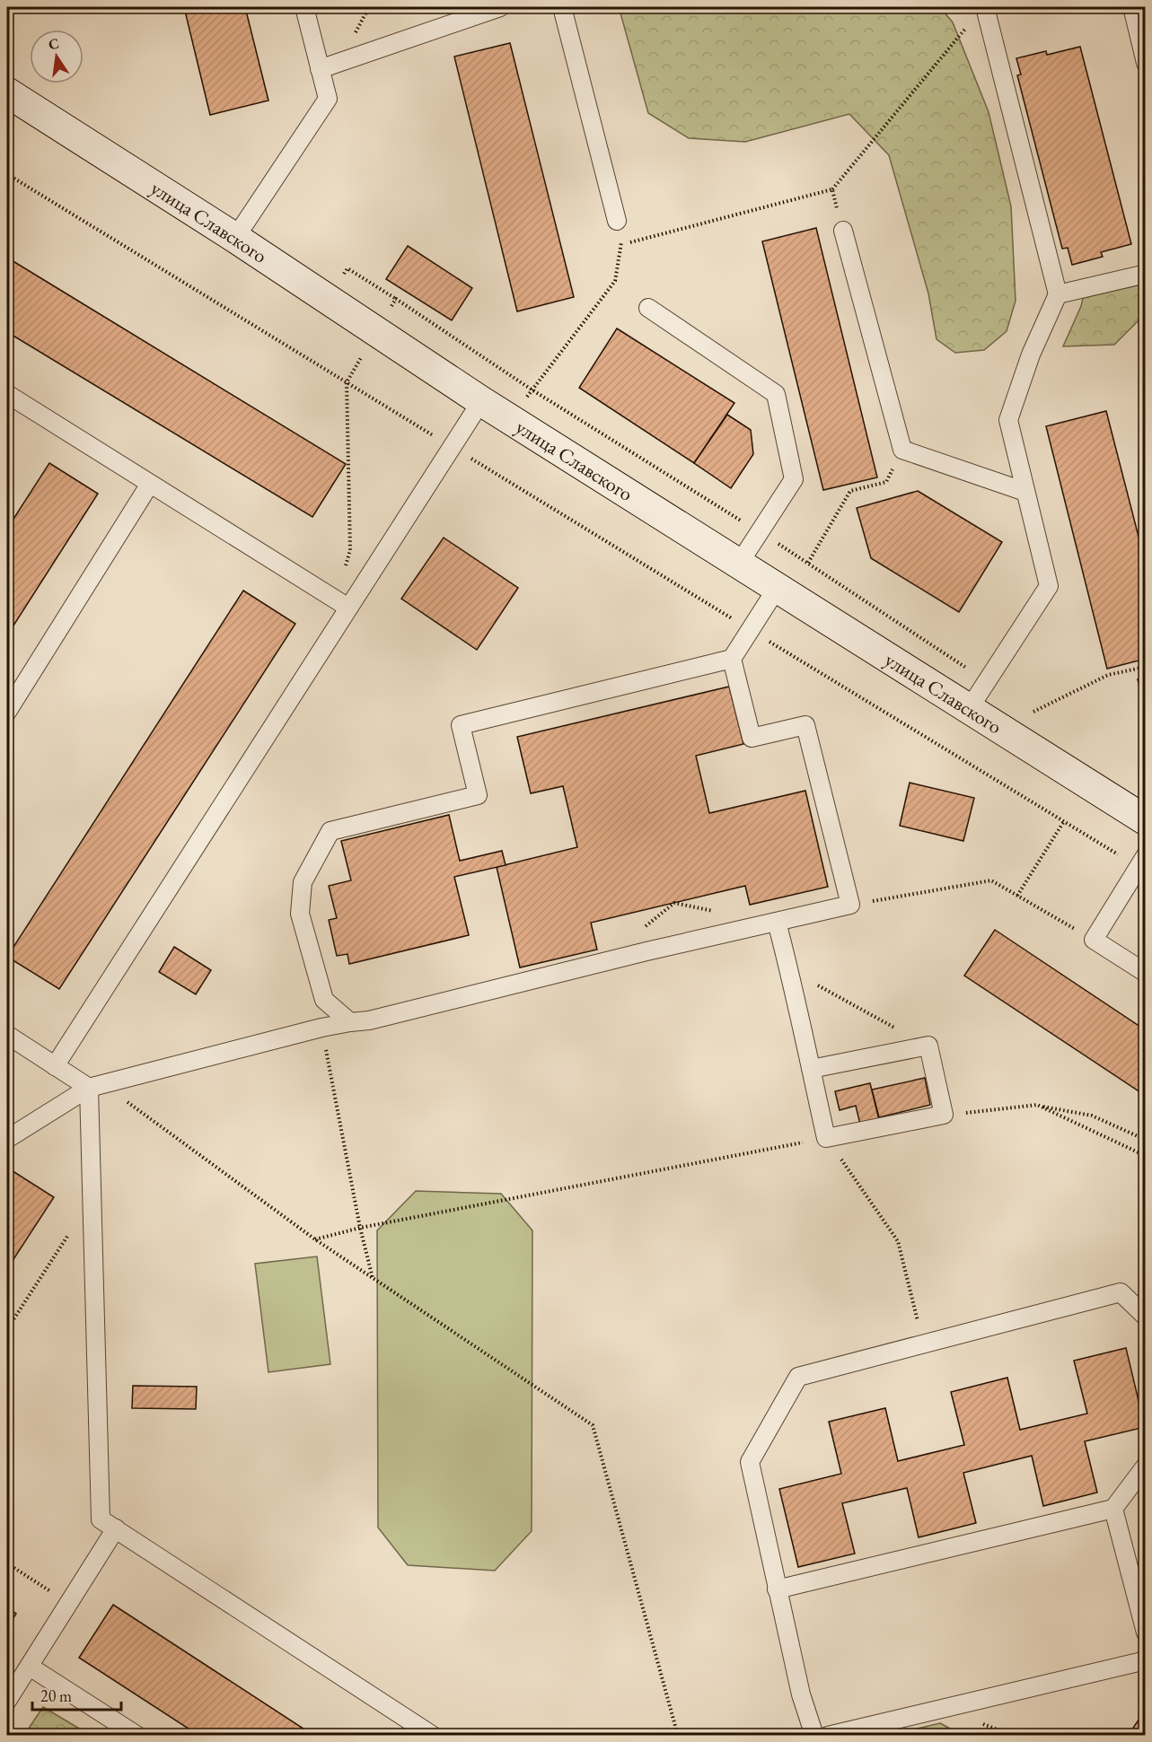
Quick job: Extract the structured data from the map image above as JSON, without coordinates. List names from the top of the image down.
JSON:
{
  "streets": {
    "street": ["улица Славского"]
  },
  "scale_bar": "20 m",
  "north": "top"
}
